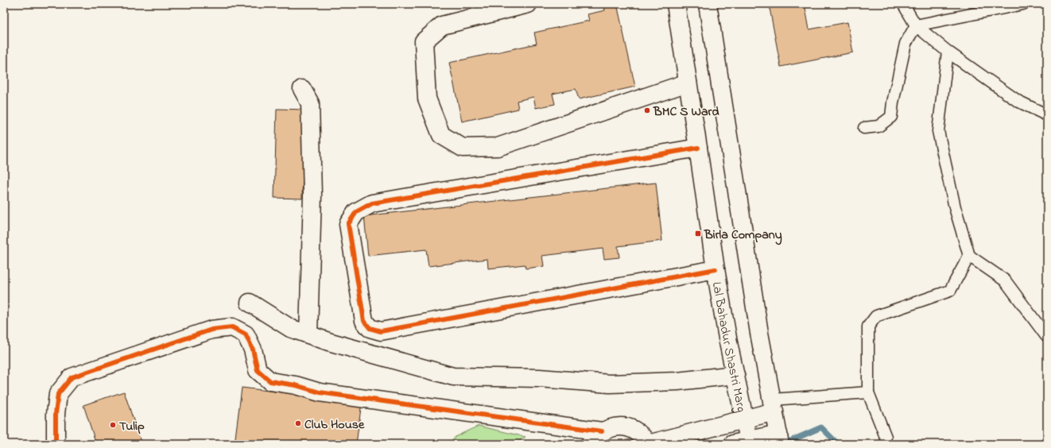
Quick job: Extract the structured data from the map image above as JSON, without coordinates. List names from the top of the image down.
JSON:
{
  "streets": {
    "street": ["Lal Bahadur Shastri Marg"]
  },
  "places": {
    "other": ["BMC S Ward", "Club House", "Tulip"],
    "transit": ["Birla Company"]
  }
}
